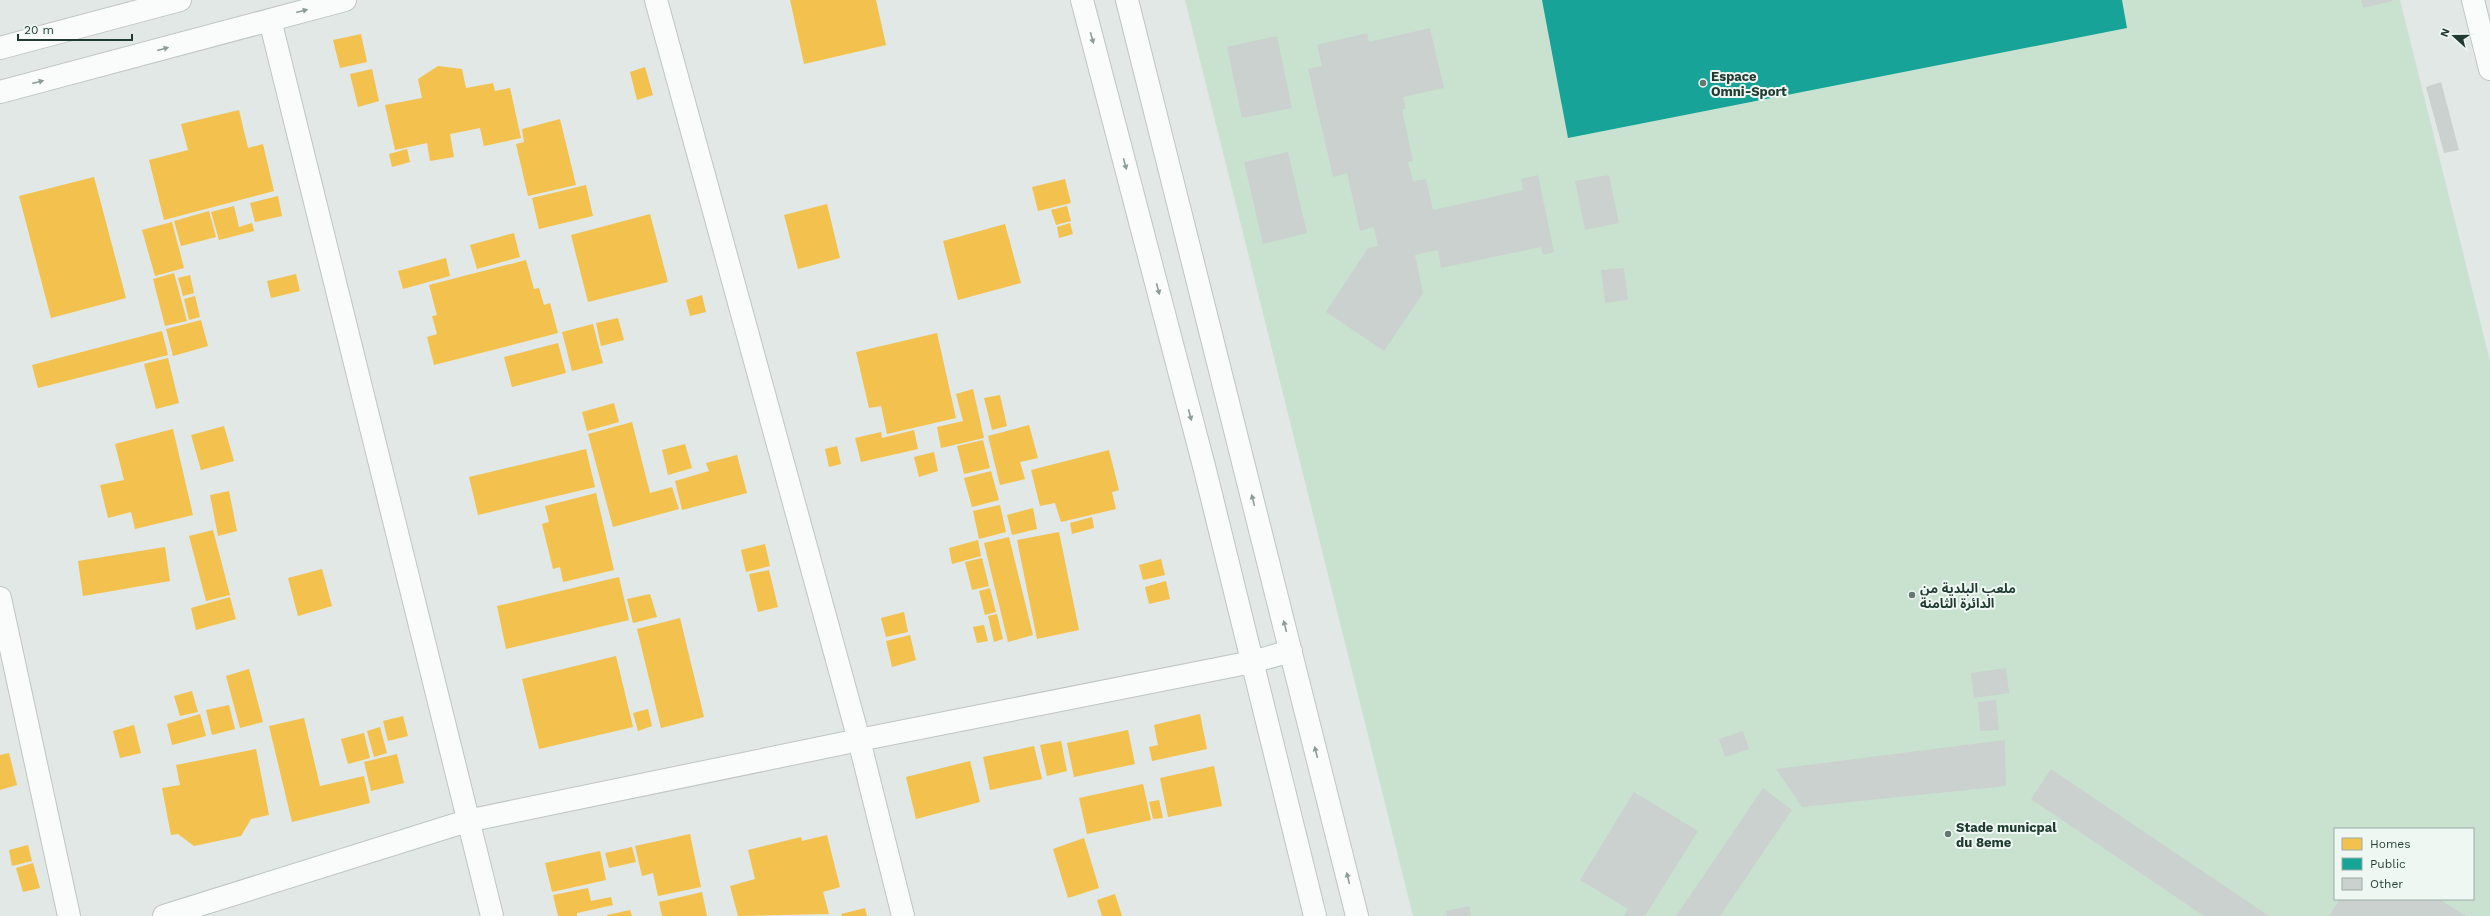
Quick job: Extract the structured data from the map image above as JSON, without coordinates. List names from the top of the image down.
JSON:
{
  "places": ["Espace Omni-Sport", "ملعب البلدية من الدائرة الثامنة", "Stade municpal du 8eme"],
  "legend": ["Homes", "Public", "Other"],
  "scale_bar": "20 m",
  "north": "left"
}
